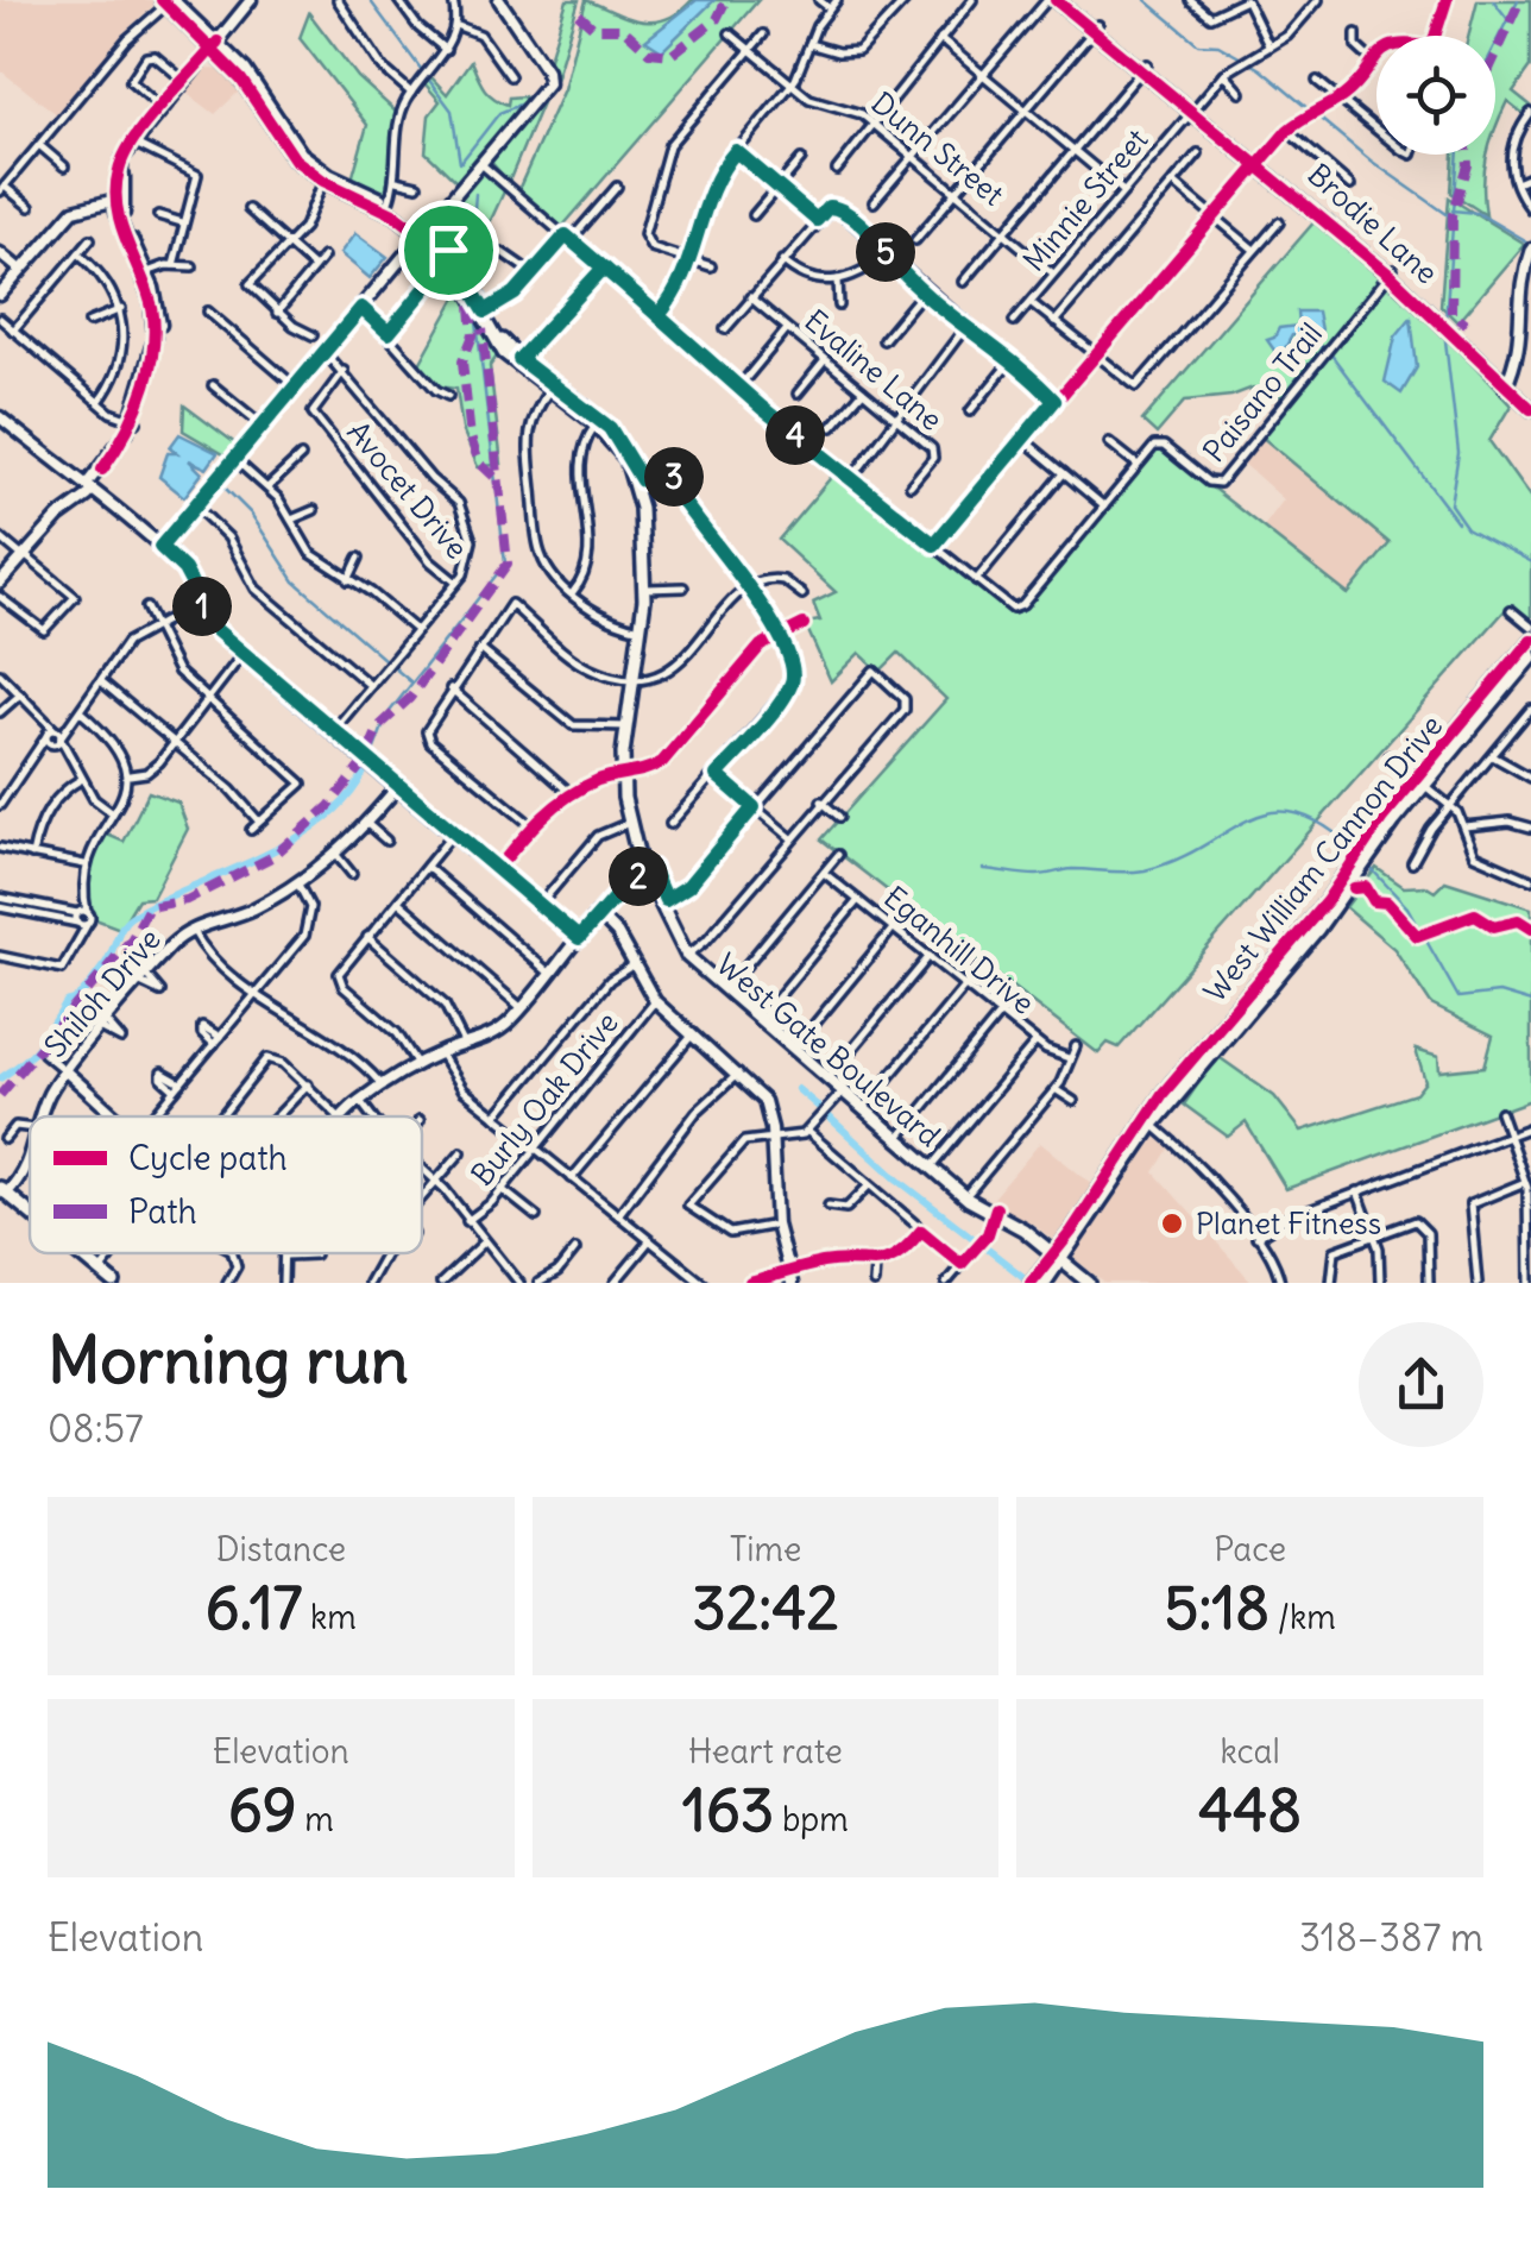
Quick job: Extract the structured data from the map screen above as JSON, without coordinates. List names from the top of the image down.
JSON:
{
  "streets": {
    "main road": ["Brodie Lane", "West William Cannon Drive", "West Gate Boulevard"],
    "street": [
      "Dunn Street",
      "Minnie Street",
      "Evaline Lane",
      "Paisano Trail",
      "Avocet Drive",
      "Eganhill Drive",
      "Shiloh Drive",
      "Burly Oak Drive"
    ]
  },
  "crossings": [
    ["Dunn Street", "Minnie Street"],
    ["Minnie Street", "Brodie Lane"],
    ["Brodie Lane", "Paisano Trail"],
    ["West William Cannon Drive", "West Gate Boulevard"]
  ],
  "places": ["Planet Fitness"],
  "legend": ["Cycle path", "Path"],
  "page": {
    "pins": [
      "5",
      "4",
      "3",
      "1",
      "2"
    ],
    "heading": ["Morning run", "08:57"],
    "stats": [
      ["Distance", "6.17 km"],
      ["Time", "32:42"],
      ["Pace", "5:18 /km"],
      ["Elevation", "69 m"],
      ["Heart rate", "163 bpm"],
      ["kcal", "448"]
    ],
    "chart": ["Elevation", "318–387 m"]
  }
}
